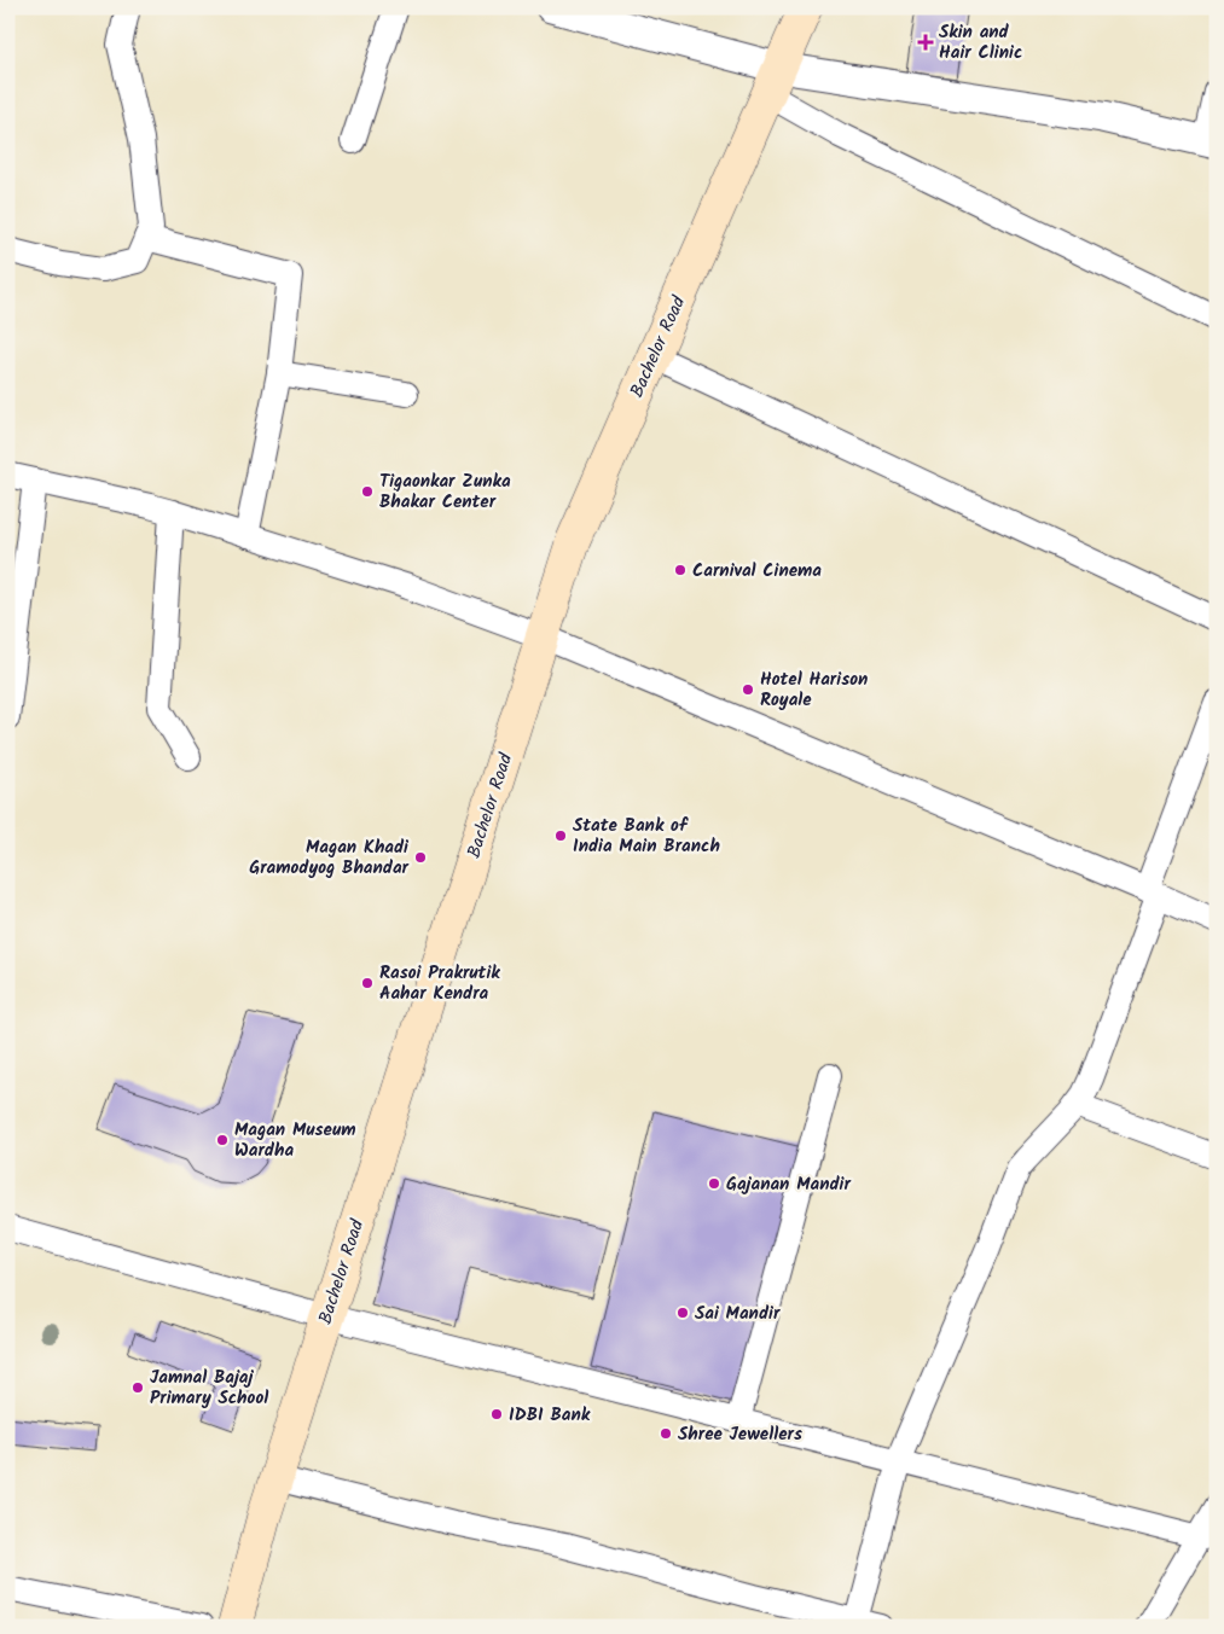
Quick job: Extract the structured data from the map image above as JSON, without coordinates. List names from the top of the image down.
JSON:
{
  "streets": {
    "main road": ["Bachelor Road"]
  },
  "places": {
    "health": ["Skin and Hair Clinic"],
    "other": [
      "Tigaonkar Zunka Bhakar Center",
      "Carnival Cinema",
      "Hotel Harison Royale",
      "State Bank of India Main Branch",
      "Magan Khadi Gramodyog Bhandar",
      "Rasoi Prakrutik Aahar Kendra",
      "Magan Museum Wardha",
      "Gajanan Mandir",
      "Sai Mandir",
      "Jamnal Bajaj Primary School",
      "IDBI Bank",
      "Shree Jewellers"
    ]
  }
}
